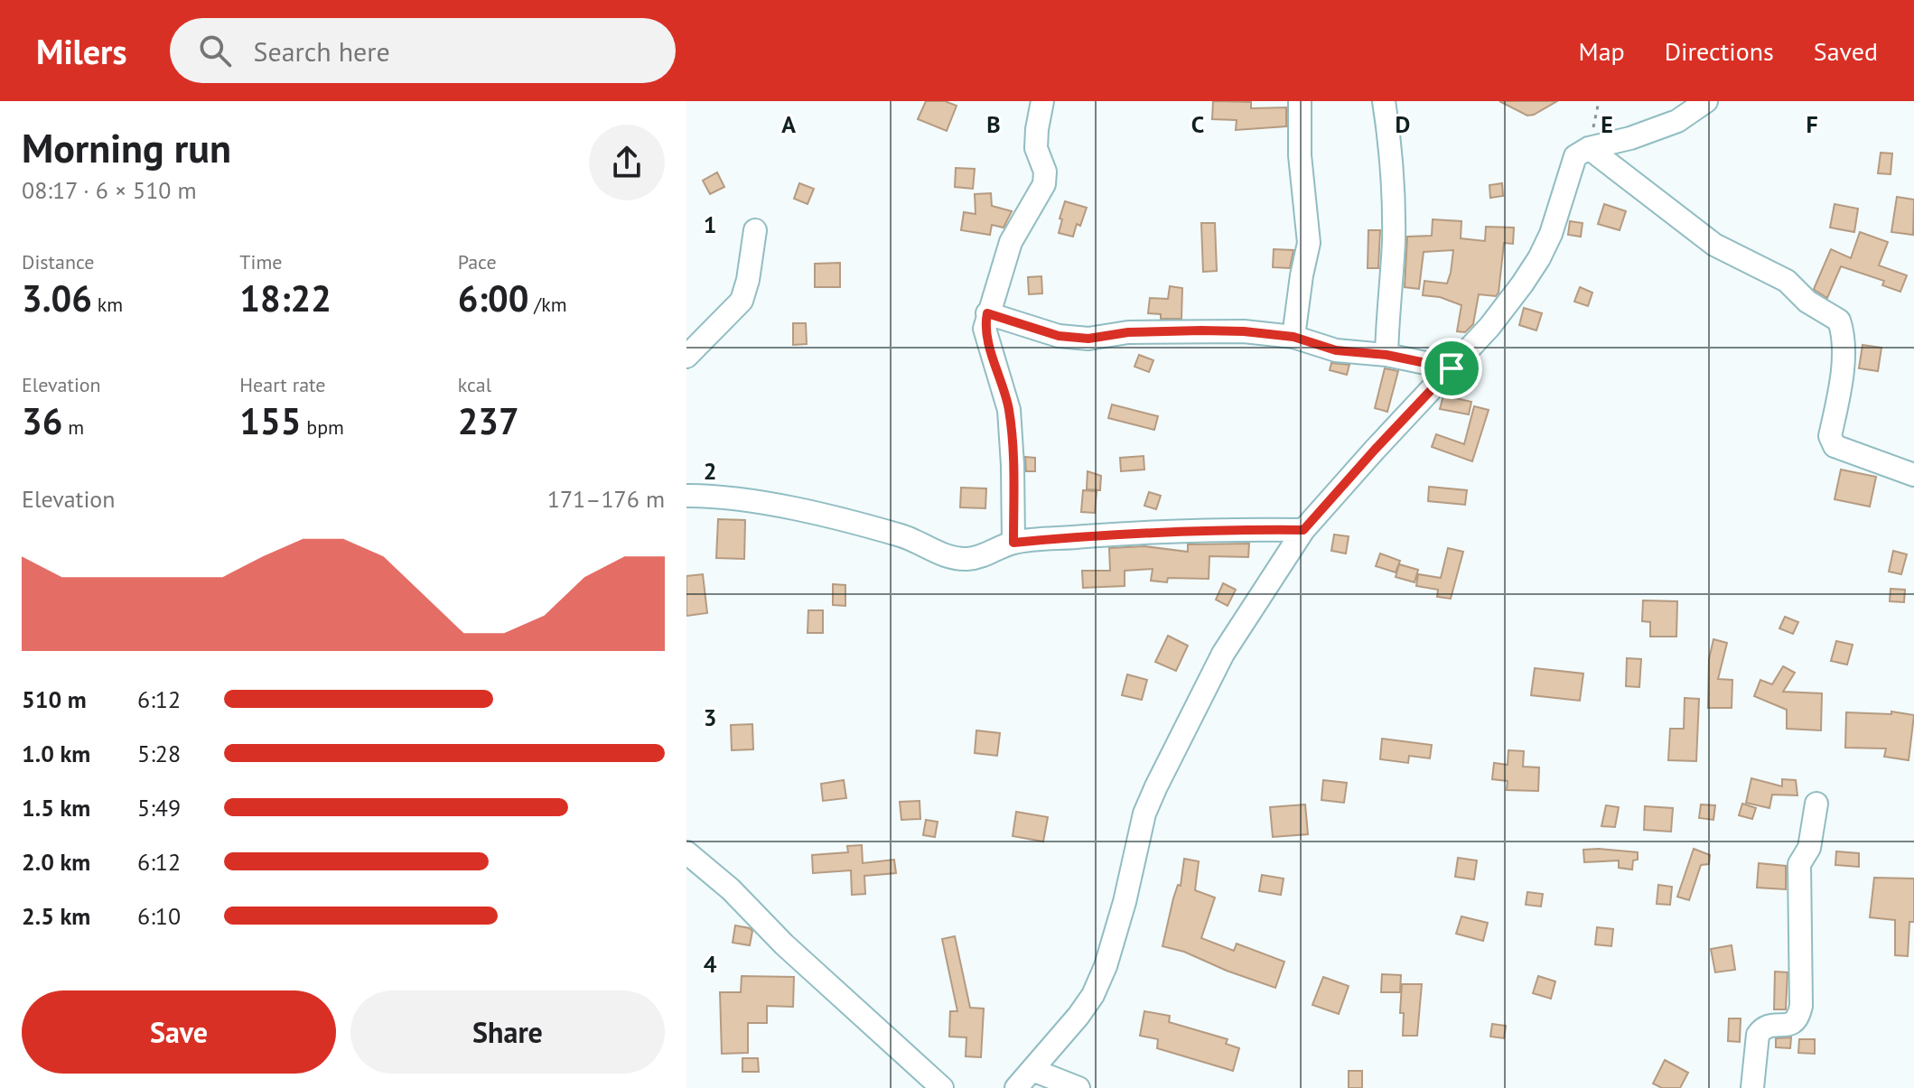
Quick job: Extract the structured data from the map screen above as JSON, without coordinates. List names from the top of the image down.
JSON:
{
  "page": {
    "header": "Milers",
    "search": "Search here",
    "nav": ["Map", "Directions", "Saved"],
    "heading": ["Morning run", "08:17 · 6 × 510 m"],
    "stats": [
      ["Distance", "3.06 km"],
      ["Time", "18:22"],
      ["Pace", "6:00 /km"],
      ["Elevation", "36 m"],
      ["Heart rate", "155 bpm"],
      ["kcal", "237"]
    ],
    "chart": ["Elevation", "171–176 m"],
    "list": [
      {
        "name": "510 m",
        "note": "6:12"
      },
      {
        "name": "1.0 km",
        "note": "5:28"
      },
      {
        "name": "1.5 km",
        "note": "5:49"
      },
      {
        "name": "2.0 km",
        "note": "6:12"
      },
      {
        "name": "2.5 km",
        "note": "6:10"
      }
    ],
    "buttons": ["Save", "Share"]
  },
  "grid": {
    "columns": [
      "A",
      "B",
      "C",
      "D",
      "E",
      "F"
    ],
    "rows": [
      "1",
      "2",
      "3",
      "4"
    ]
  }
}
